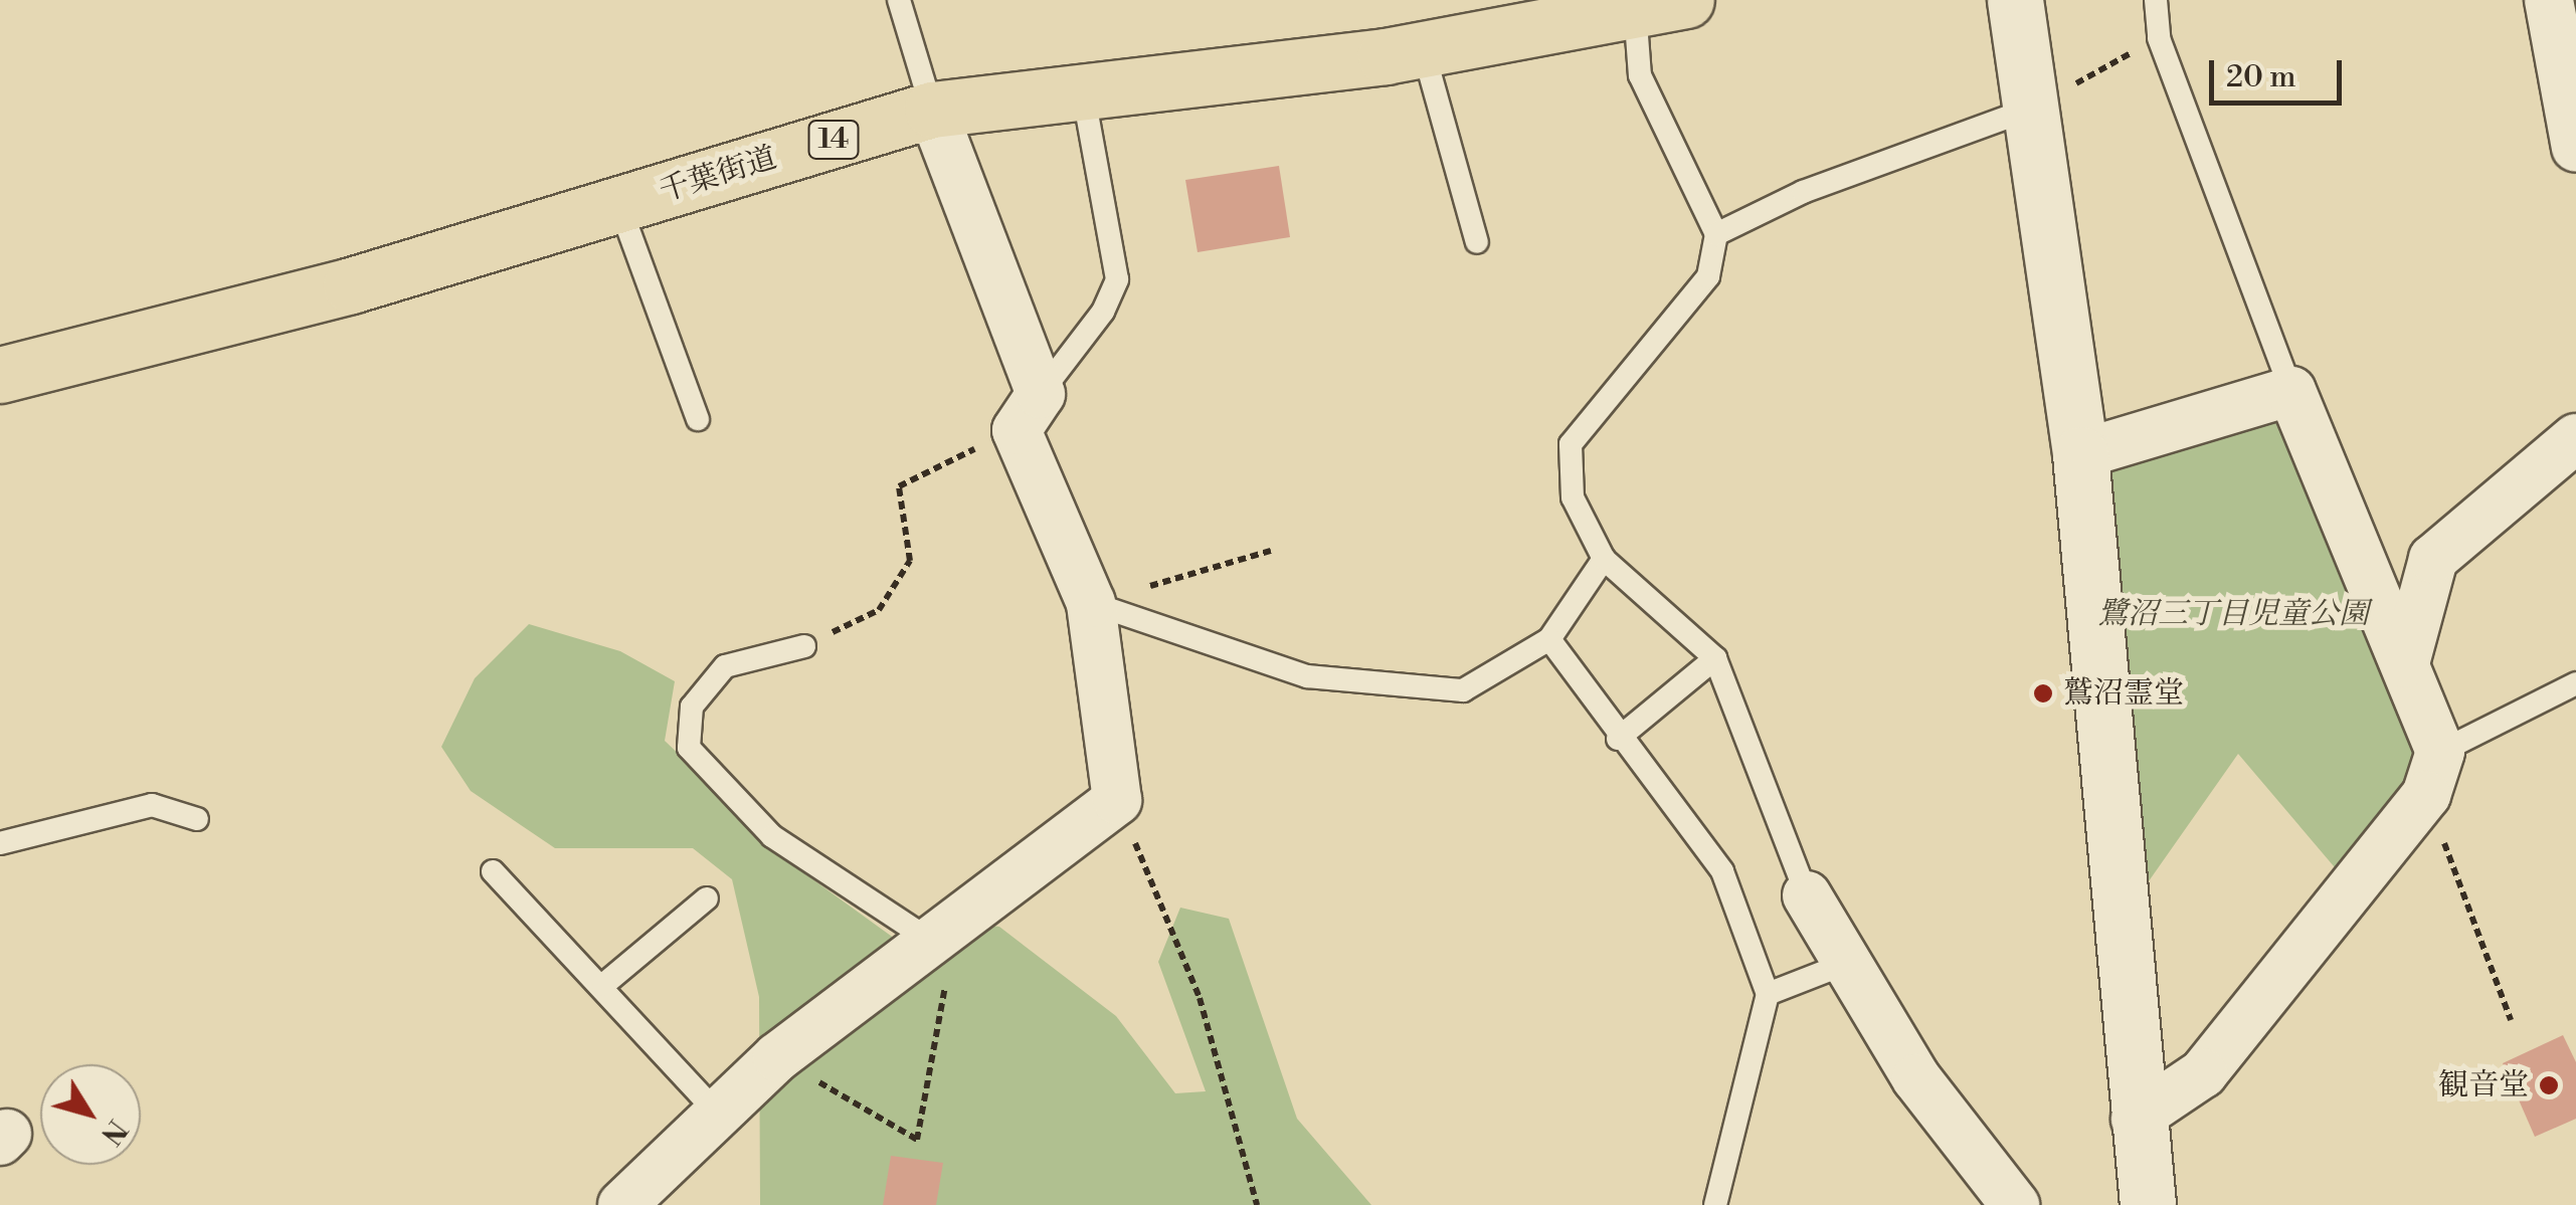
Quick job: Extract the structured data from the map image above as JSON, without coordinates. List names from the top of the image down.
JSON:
{
  "streets": {
    "highway": ["14", "千葉街道"]
  },
  "parks": ["鷺沼三丁目児童公園"],
  "places": ["鷲沼霊堂", "観音堂"],
  "scale_bar": "20 m",
  "north": "bottom right"
}
